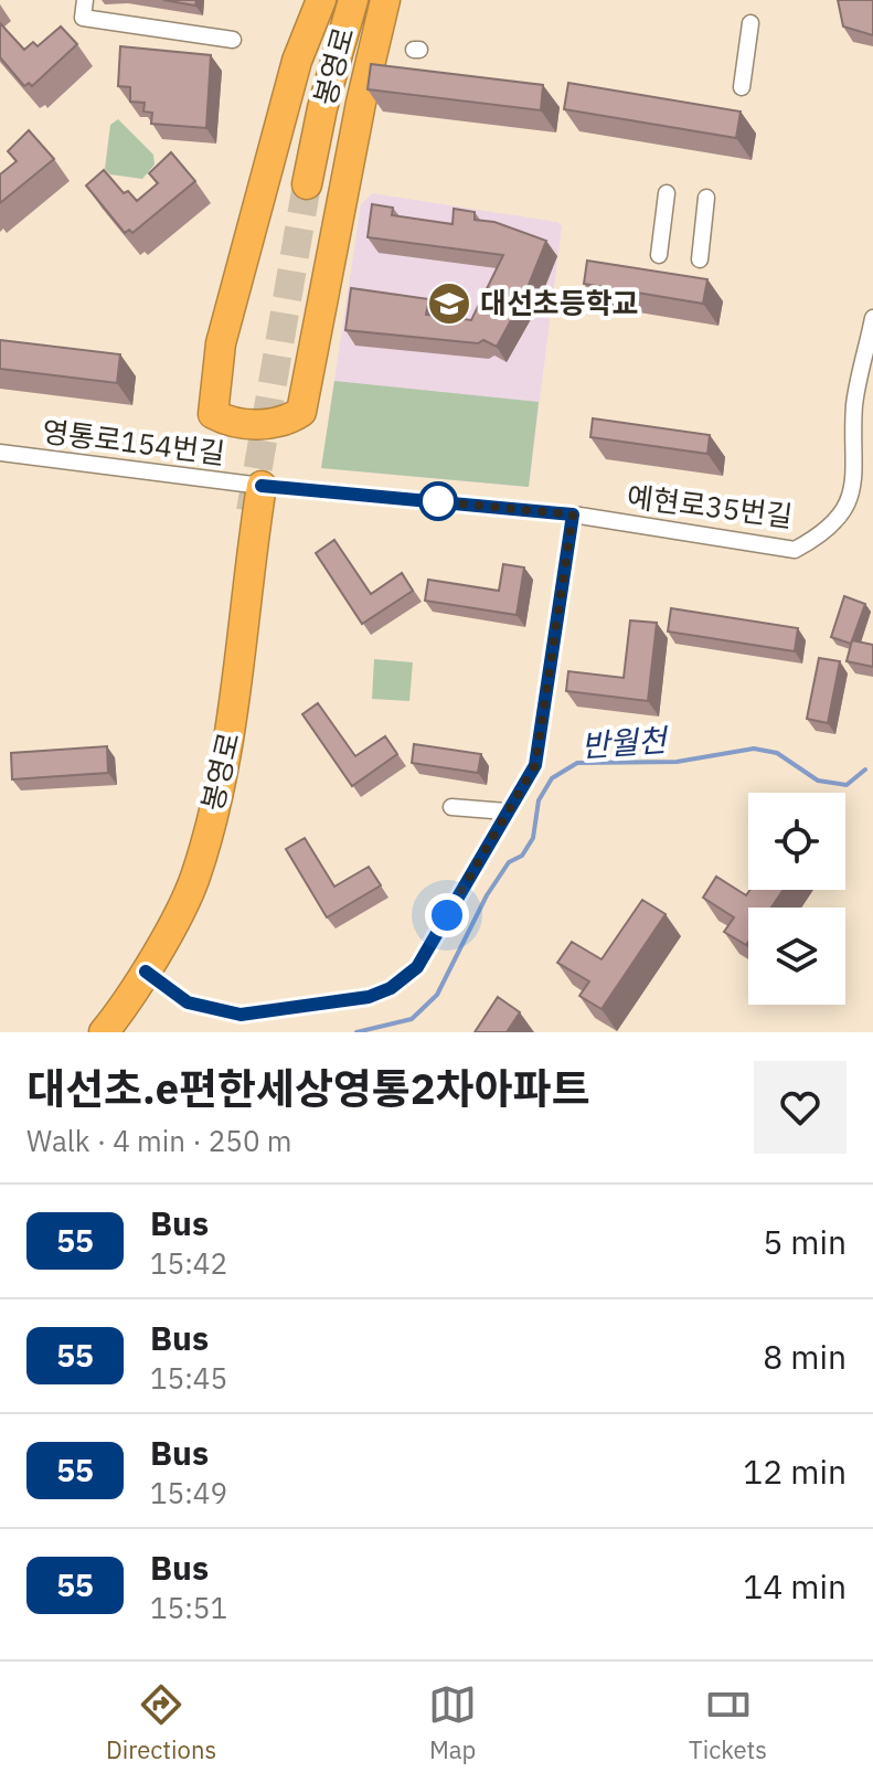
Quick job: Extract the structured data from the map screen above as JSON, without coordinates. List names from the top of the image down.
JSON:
{
  "streets": {
    "highway": ["봉영로"],
    "street": ["영통로154번길", "예현로35번길"]
  },
  "crossings": [
    ["봉영로", "영통로154번길"],
    ["봉영로", "예현로35번길"],
    ["영통로154번길", "예현로35번길"]
  ],
  "water": ["반월천"],
  "places": {
    "school or university": ["대선초등학교"]
  },
  "lines": ["bus line 55"],
  "page": {
    "heading": ["대선초.e편한세상영통2차아파트", "Walk · 4 min · 250 m"],
    "list": [
      {
        "mark": "55",
        "name": "Bus",
        "note": "15:42",
        "value": "5 min"
      },
      {
        "mark": "55",
        "name": "Bus",
        "note": "15:45",
        "value": "8 min"
      },
      {
        "mark": "55",
        "name": "Bus",
        "note": "15:49",
        "value": "12 min"
      },
      {
        "mark": "55",
        "name": "Bus",
        "note": "15:51",
        "value": "14 min"
      }
    ],
    "tabs": ["Directions", "Map", "Tickets"]
  }
}
